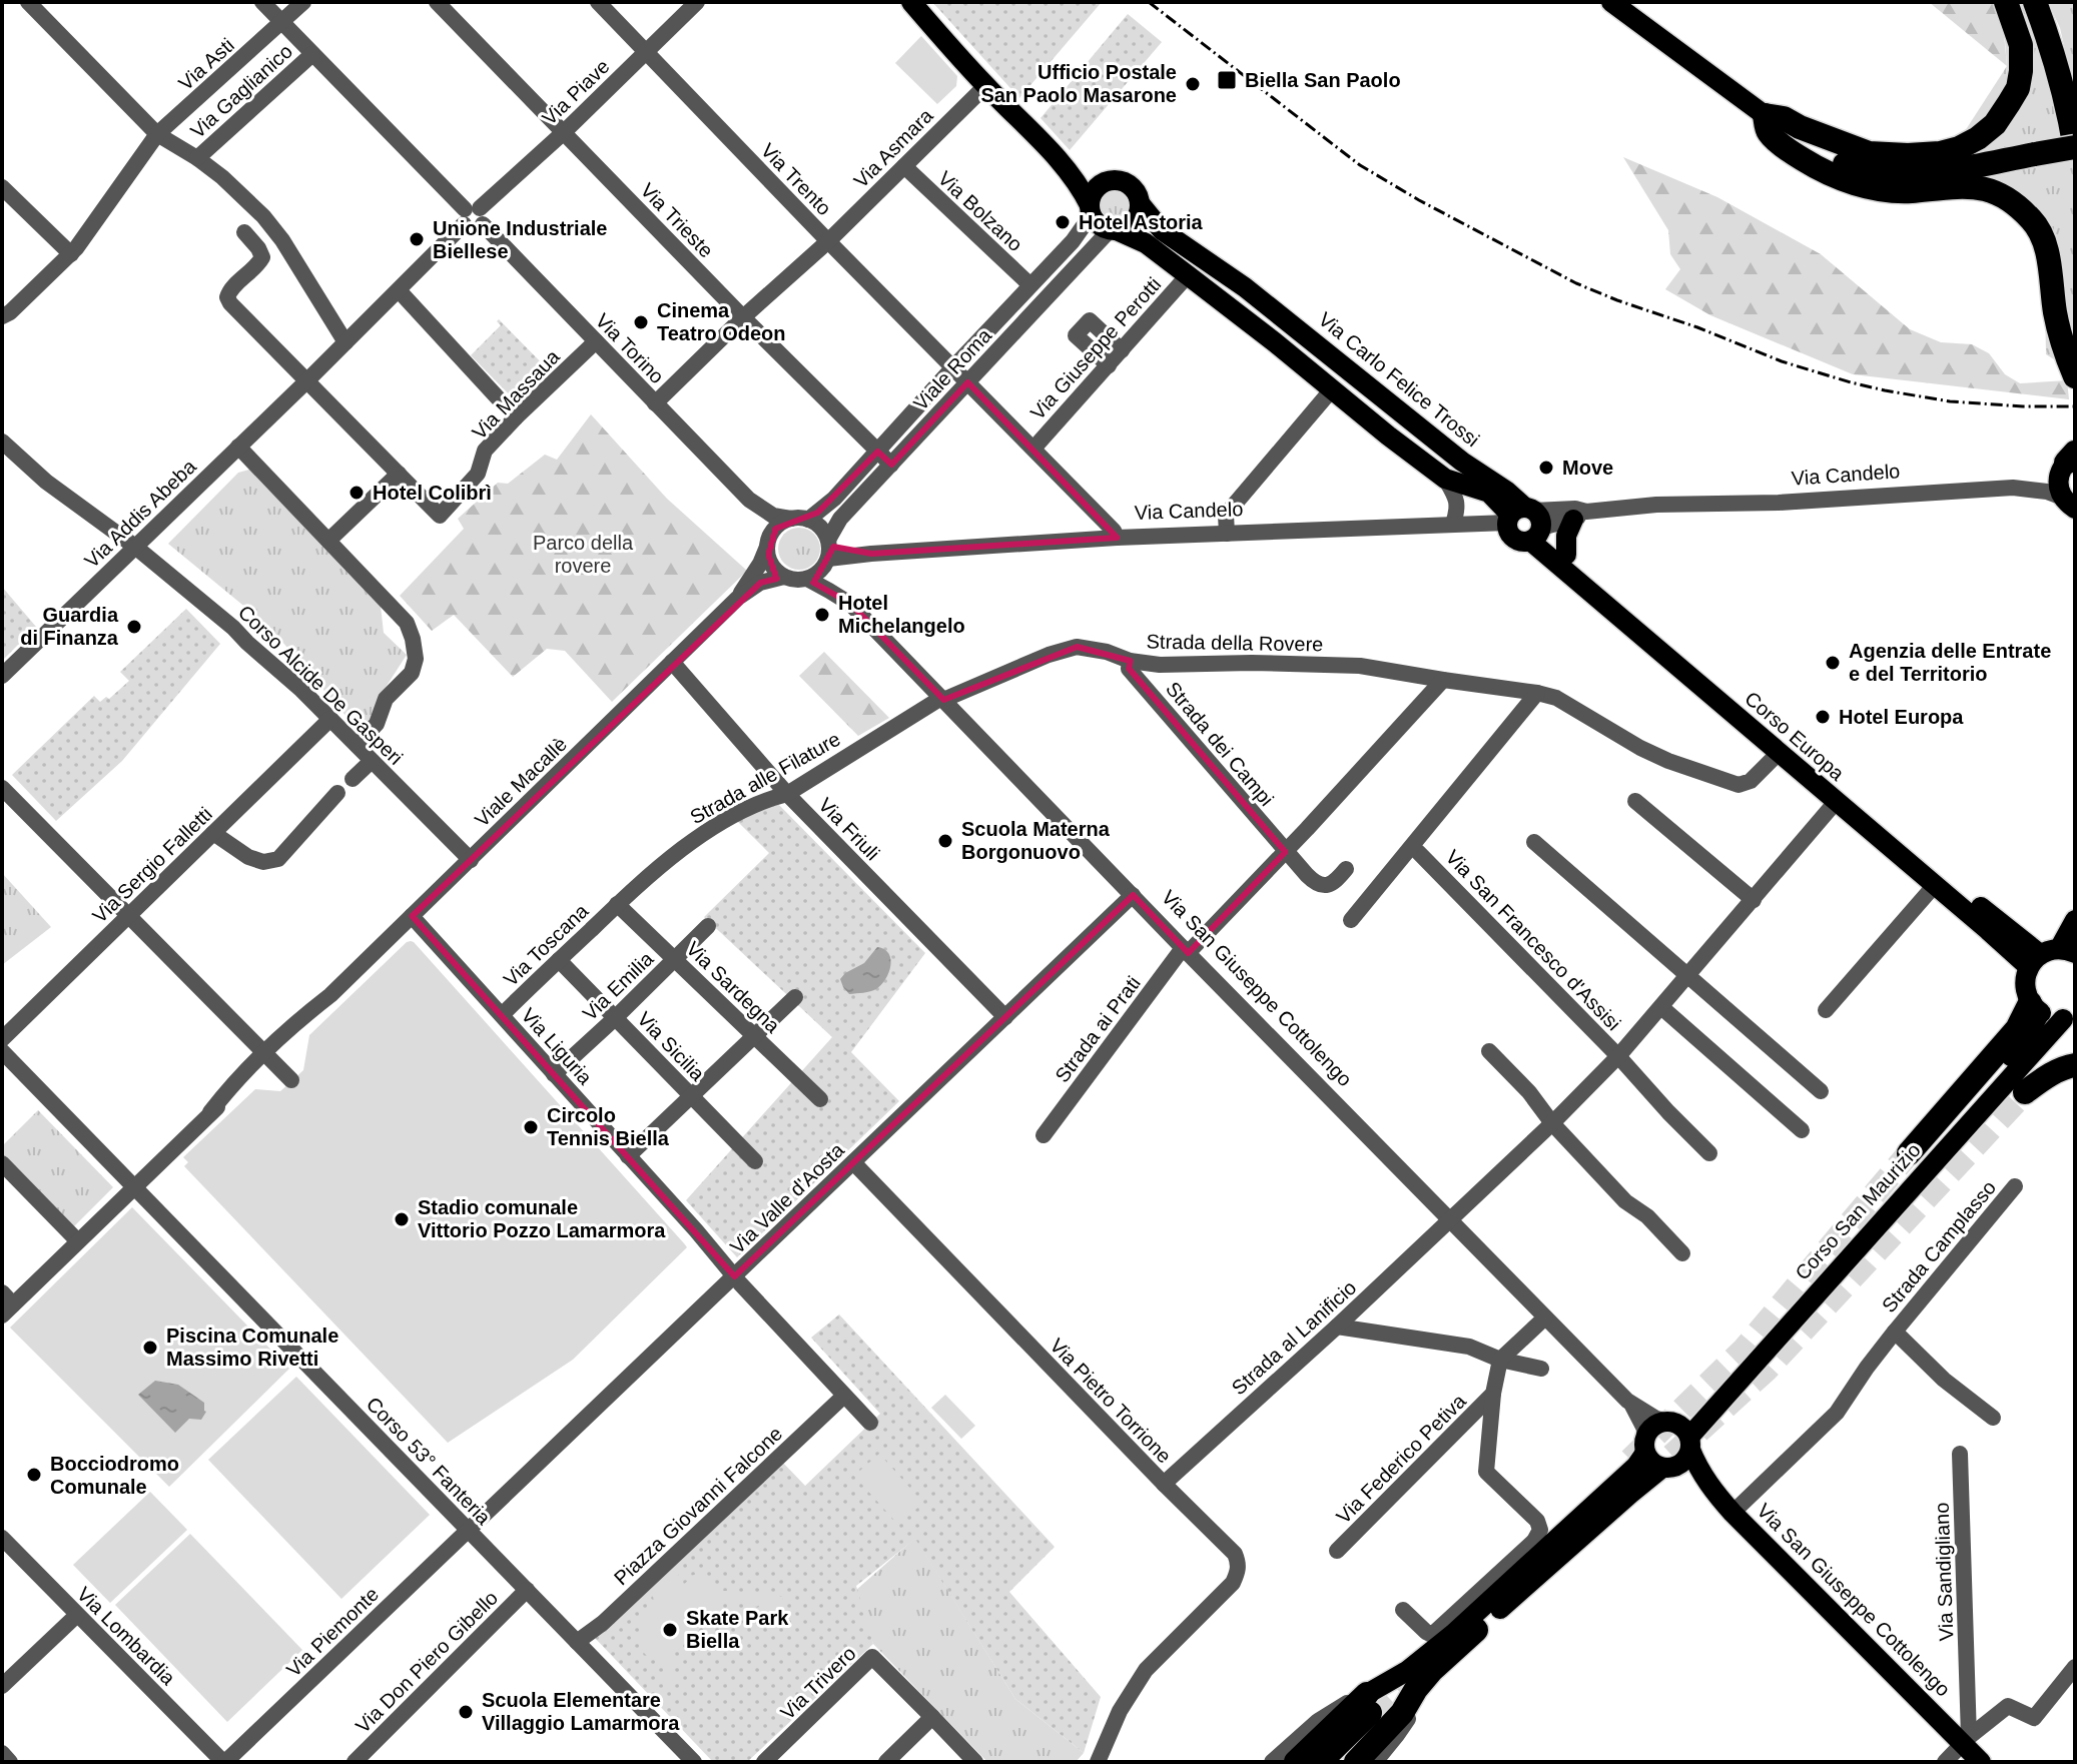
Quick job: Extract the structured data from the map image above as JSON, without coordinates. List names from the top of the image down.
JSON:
{
  "streets": {
    "main road": [
      "Via Carlo Felice Trossi",
      "Corso Europa",
      "Via San Giuseppe Cottolengo",
      "Corso San Maurizio"
    ],
    "street": [
      "Via Asti",
      "Via Gaglianico",
      "Via Piave",
      "Via Asmara",
      "Via Trento",
      "Via Bolzano",
      "Via Trieste",
      "Via Torino",
      "Via Giuseppe Perotti",
      "Viale Roma",
      "Via Massaua",
      "Via Candelo",
      "Via Addis Abeba",
      "Strada della Rovere",
      "Corso Alcide De Gasperi",
      "Strada dei Campi",
      "Strada alle Filature",
      "Viale Macallè",
      "Via Friuli",
      "Via Sergio Falletti",
      "Via San Francesco d'Assisi",
      "Via Toscana",
      "Via Emilia",
      "Via Sardegna",
      "Strada ai Prati",
      "Via Liguria",
      "Via Sicilia",
      "Via Valle d'Aosta",
      "Strada Camplasso",
      "Strada al Lanificio",
      "Via Pietro Torrione",
      "Via Federico Petiva",
      "Corso 53° Fanteria",
      "Piazza Giovanni Falcone",
      "Via Sandigliano",
      "Via Piemonte",
      "Via Lombardia",
      "Via Don Piero Gibello",
      "Via Trivero"
    ]
  },
  "crossings": [
    ["Via Asti", "Via Torino"],
    ["Via Gaglianico", "Via Torino"],
    ["Via Piave", "Via Trento"],
    ["Via Piave", "Via Trieste"],
    ["Via Piave", "Via Torino"],
    ["Via Piave", "Via Addis Abeba"],
    ["Via Asmara", "Via Trento"],
    ["Via Asmara", "Via Bolzano"],
    ["Via Asmara", "Via Trieste"],
    ["Via Asmara", "Via Torino"],
    ["Via Trento", "Via Giuseppe Perotti"],
    ["Via Trento", "Viale Roma"],
    ["Via Trento", "Via Candelo"],
    ["Via Bolzano", "Viale Roma"],
    ["Via Trieste", "Viale Roma"],
    ["Via Torino", "Viale Roma"],
    ["Via Torino", "Via Massaua"],
    ["Via Torino", "Via Candelo"],
    ["Via Torino", "Via Addis Abeba"],
    ["Via Torino", "Viale Macallè"],
    ["Via Torino", "Via San Giuseppe Cottolengo"],
    ["Viale Roma", "Via Carlo Felice Trossi"],
    ["Viale Roma", "Via Candelo"],
    ["Viale Roma", "Viale Macallè"],
    ["Viale Roma", "Via San Giuseppe Cottolengo"],
    ["Via Carlo Felice Trossi", "Via Candelo"],
    ["Via Carlo Felice Trossi", "Corso Europa"],
    ["Via Candelo", "Corso Europa"],
    ["Via Candelo", "Viale Macallè"],
    ["Via Candelo", "Via San Giuseppe Cottolengo"],
    ["Via Addis Abeba", "Corso Alcide De Gasperi"],
    ["Strada della Rovere", "Corso Europa"],
    ["Strada della Rovere", "Strada dei Campi"],
    ["Strada della Rovere", "Strada alle Filature"],
    ["Strada della Rovere", "Via San Giuseppe Cottolengo"],
    ["Corso Alcide De Gasperi", "Viale Macallè"],
    ["Corso Alcide De Gasperi", "Via Sergio Falletti"],
    ["Corso Europa", "Strada al Lanificio"],
    ["Strada alle Filature", "Via Friuli"],
    ["Strada alle Filature", "Via Toscana"],
    ["Strada alle Filature", "Via Sardegna"],
    ["Strada alle Filature", "Via San Giuseppe Cottolengo"],
    ["Viale Macallè", "Via Friuli"],
    ["Viale Macallè", "Via San Giuseppe Cottolengo"],
    ["Viale Macallè", "Via Liguria"],
    ["Viale Macallè", "Corso 53° Fanteria"],
    ["Via Friuli", "Via Valle d'Aosta"],
    ["Via San Francesco d'Assisi", "Strada al Lanificio"],
    ["Via Toscana", "Via Sardegna"],
    ["Via Toscana", "Via Liguria"],
    ["Via Toscana", "Via Sicilia"],
    ["Via Emilia", "Via Sardegna"],
    ["Via Emilia", "Via Liguria"],
    ["Via Emilia", "Via Sicilia"],
    ["Via San Giuseppe Cottolengo", "Strada ai Prati"],
    ["Via San Giuseppe Cottolengo", "Via Valle d'Aosta"],
    ["Via San Giuseppe Cottolengo", "Corso San Maurizio"],
    ["Via San Giuseppe Cottolengo", "Strada Camplasso"],
    ["Via San Giuseppe Cottolengo", "Strada al Lanificio"],
    ["Via San Giuseppe Cottolengo", "Via Sandigliano"],
    ["Via Liguria", "Via Valle d'Aosta"],
    ["Via Valle d'Aosta", "Via Pietro Torrione"],
    ["Via Valle d'Aosta", "Corso 53° Fanteria"],
    ["Via Valle d'Aosta", "Via Piemonte"],
    ["Strada al Lanificio", "Via Pietro Torrione"],
    ["Corso 53° Fanteria", "Piazza Giovanni Falcone"],
    ["Corso 53° Fanteria", "Via Piemonte"],
    ["Corso 53° Fanteria", "Via Don Piero Gibello"],
    ["Via Piemonte", "Via Lombardia"]
  ],
  "parks": ["Parco della rovere"],
  "places": {
    "transit": ["Biella San Paolo"],
    "other": [
      "Ufficio Postale San Paolo Masarone",
      "Hotel Astoria",
      "Unione Industriale Biellese",
      "Cinema Teatro Odeon",
      "Move",
      "Hotel Colibrì",
      "Hotel Michelangelo",
      "Guardia di Finanza",
      "Agenzia delle Entrate e del Territorio",
      "Hotel Europa",
      "Scuola Materna Borgonuovo",
      "Circolo Tennis Biella",
      "Stadio comunale Vittorio Pozzo Lamarmora",
      "Piscina Comunale Massimo Rivetti",
      "Bocciodromo Comunale",
      "Skate Park Biella",
      "Scuola Elementare Villaggio Lamarmora"
    ]
  }
}
